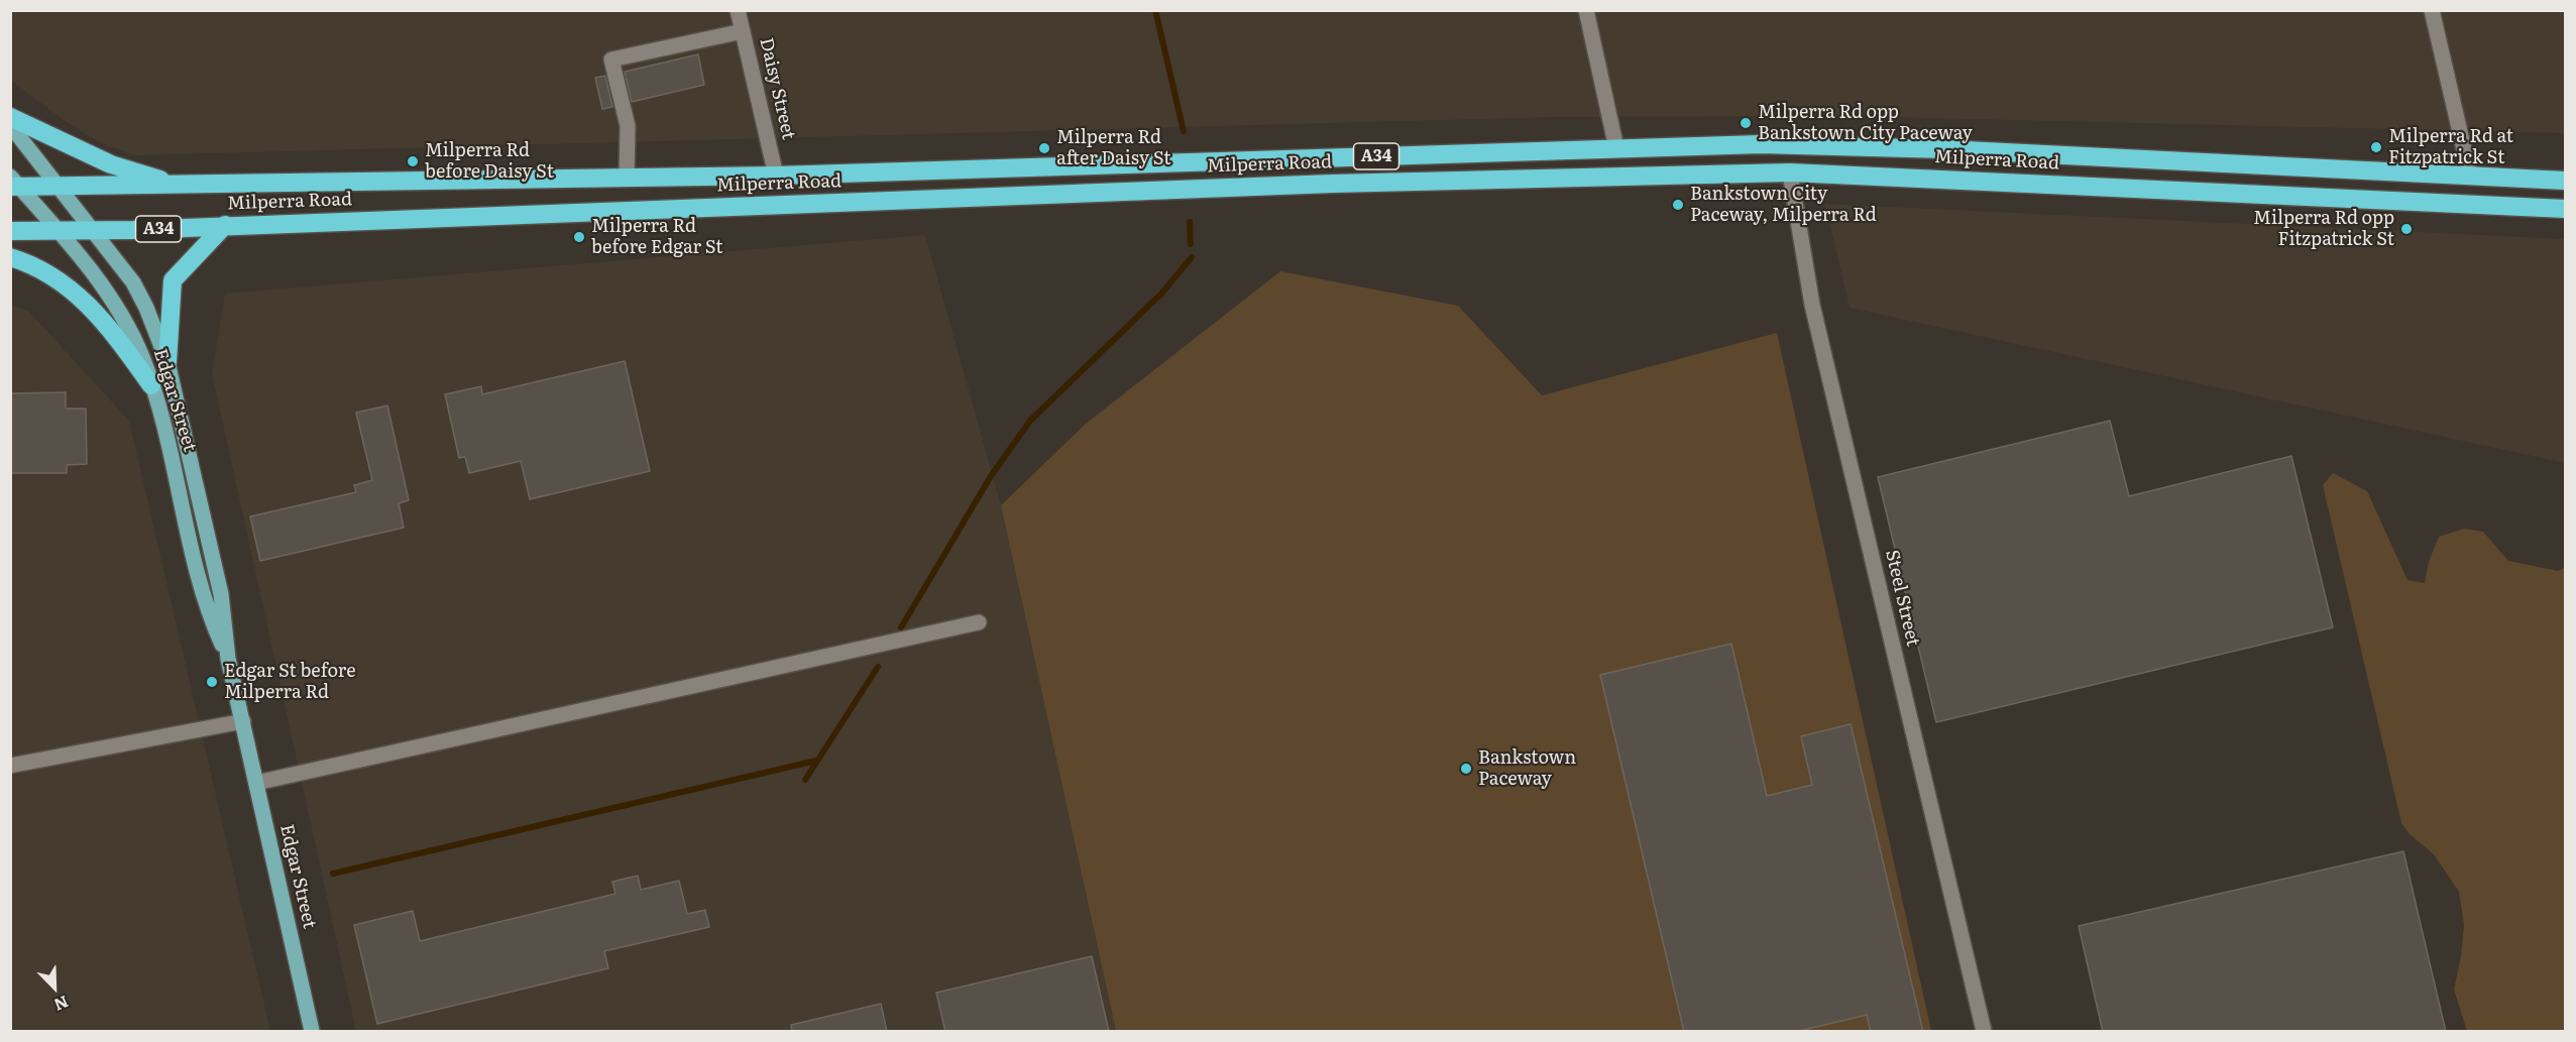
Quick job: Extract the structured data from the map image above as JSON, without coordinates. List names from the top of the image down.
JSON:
{
  "streets": {
    "highway": ["A34", "Milperra Road"],
    "main road": ["Edgar Street"],
    "street": ["Daisy Street", "Steel Street"]
  },
  "crossings": [
    ["Daisy Street", "Milperra Road"],
    ["Milperra Road", "Edgar Street"],
    ["Milperra Road", "Steel Street"]
  ],
  "places": [
    "Milperra Rd opp Bankstown City Paceway",
    "Milperra Rd at Fitzpatrick St",
    "Milperra Rd after Daisy St",
    "Milperra Rd before Daisy St",
    "Bankstown City Paceway, Milperra Rd",
    "Milperra Rd opp Fitzpatrick St",
    "Milperra Rd before Edgar St",
    "Edgar St before Milperra Rd",
    "Bankstown Paceway"
  ],
  "north": "bottom right"
}
